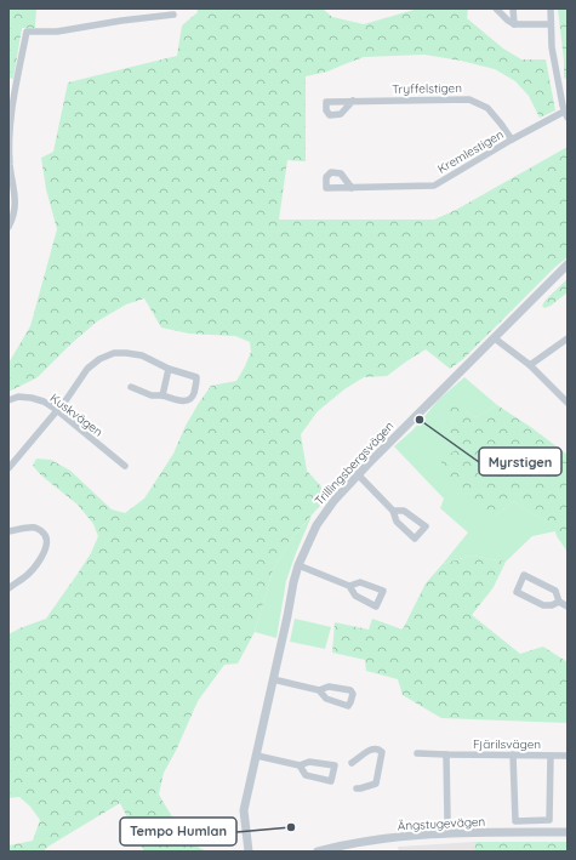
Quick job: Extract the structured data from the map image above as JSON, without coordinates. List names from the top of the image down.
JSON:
{
  "streets": {
    "street": [
      "Tryffelstigen",
      "Kremlestigen",
      "Kuskvägen",
      "Trillingsbergsvägen",
      "Fjärilsvägen",
      "Ängstugevägen"
    ]
  },
  "crossings": [
    ["Tryffelstigen", "Kremlestigen"]
  ],
  "places": ["Myrstigen", "Tempo Humlan"]
}
